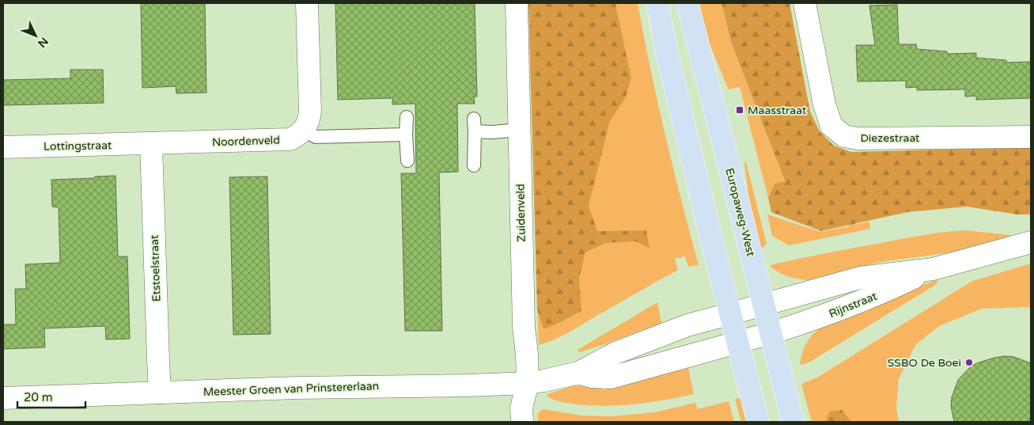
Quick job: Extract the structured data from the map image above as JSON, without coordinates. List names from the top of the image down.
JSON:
{
  "streets": {
    "main road": ["Europaweg-West"],
    "street": [
      "Diezestraat",
      "Noordenveld",
      "Lottingstraat",
      "Zuidenveld",
      "Etstoelstraat",
      "Rijnstraat",
      "Meester Groen van Prinstererlaan"
    ]
  },
  "crossings": [
    ["Noordenveld", "Lottingstraat"],
    ["Noordenveld", "Etstoelstraat"],
    ["Lottingstraat", "Etstoelstraat"],
    ["Europaweg-West", "Rijnstraat"],
    ["Zuidenveld", "Meester Groen van Prinstererlaan"],
    ["Etstoelstraat", "Meester Groen van Prinstererlaan"],
    ["Rijnstraat", "Meester Groen van Prinstererlaan"]
  ],
  "places": {
    "transit": ["Maasstraat"],
    "other": ["SSBO De Boei"]
  },
  "scale_bar": "20 m",
  "north": "bottom right"
}
